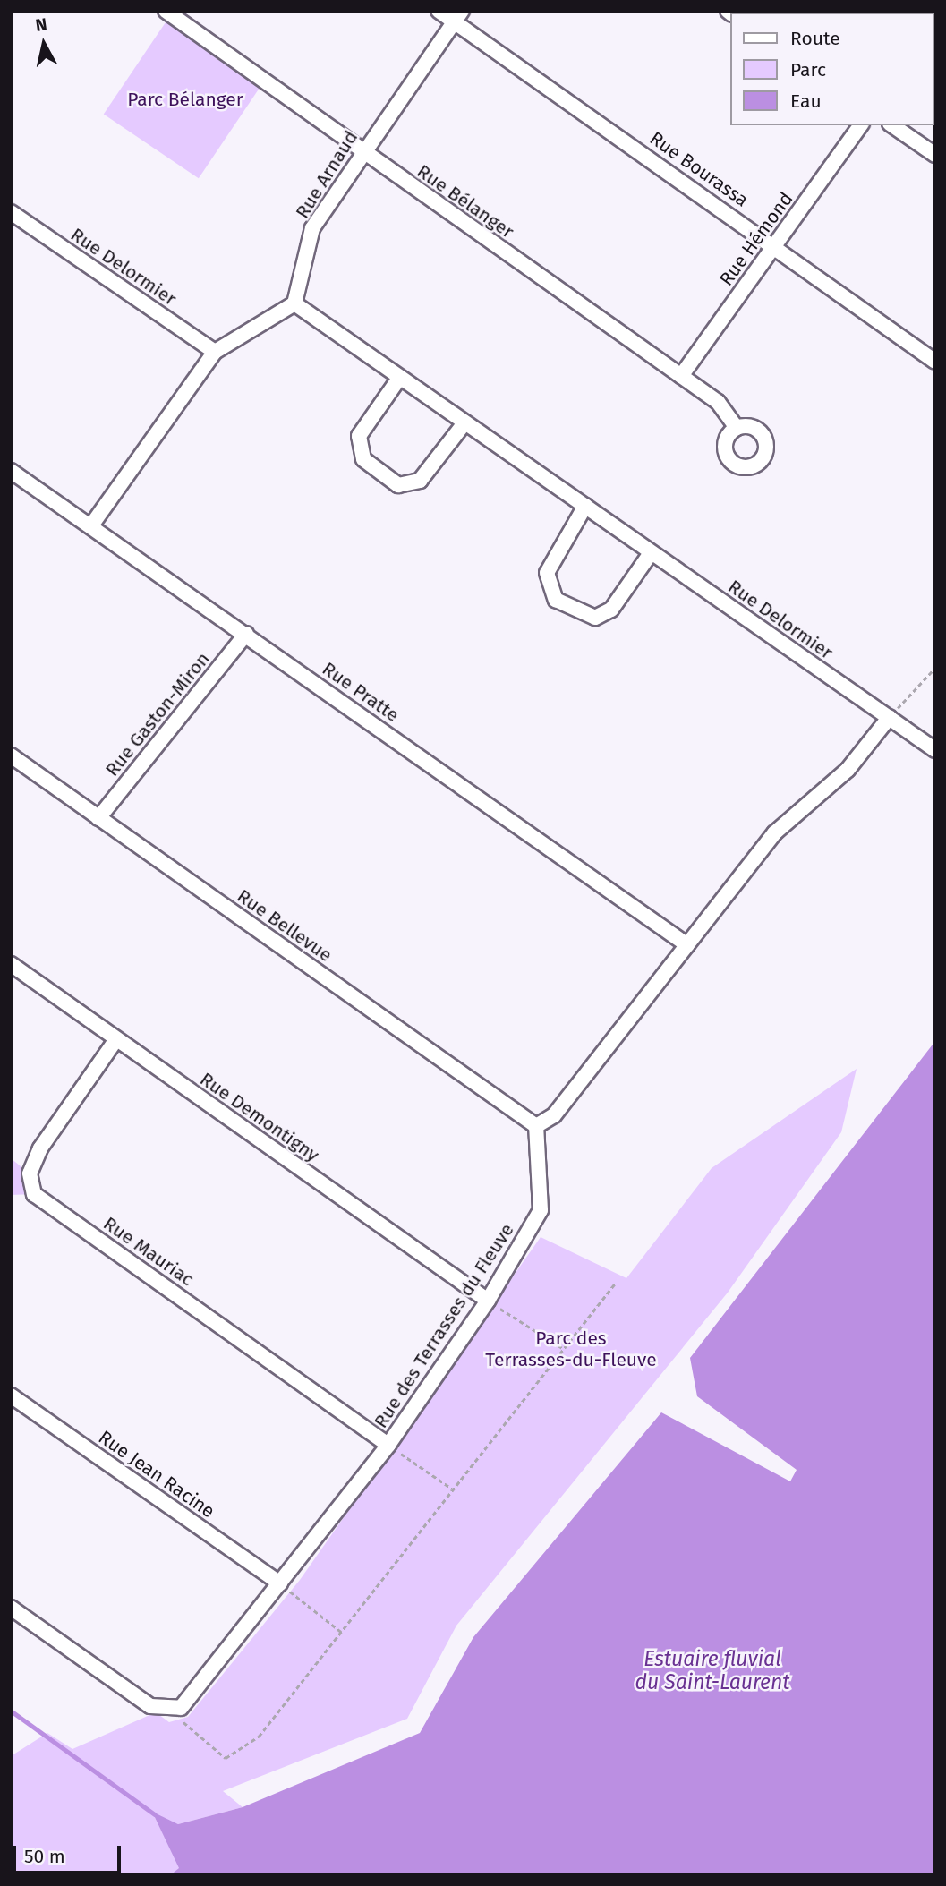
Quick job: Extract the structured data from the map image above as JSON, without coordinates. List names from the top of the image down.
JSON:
{
  "streets": {
    "street": [
      "Rue Bourassa",
      "Rue Arnaud",
      "Rue Bélanger",
      "Rue Hémond",
      "Rue Delormier",
      "Rue Pratte",
      "Rue Gaston-Miron",
      "Rue Bellevue",
      "Rue Demontigny",
      "Rue Mauriac",
      "Rue des Terrasses du Fleuve",
      "Rue Jean Racine"
    ]
  },
  "crossings": [
    ["Rue Bourassa", "Rue Arnaud"],
    ["Rue Bourassa", "Rue Hémond"],
    ["Rue Arnaud", "Rue Bélanger"],
    ["Rue Arnaud", "Rue Delormier"],
    ["Rue Bélanger", "Rue Hémond"],
    ["Rue Pratte", "Rue Gaston-Miron"],
    ["Rue Gaston-Miron", "Rue Bellevue"],
    ["Rue Bellevue", "Rue des Terrasses du Fleuve"],
    ["Rue Demontigny", "Rue Mauriac"],
    ["Rue Demontigny", "Rue des Terrasses du Fleuve"],
    ["Rue Mauriac", "Rue des Terrasses du Fleuve"],
    ["Rue des Terrasses du Fleuve", "Rue Jean Racine"]
  ],
  "water": ["Estuaire fluvial du Saint-Laurent"],
  "parks": ["Parc Bélanger", "Parc des Terrasses-du-Fleuve"],
  "legend": ["Route", "Parc", "Eau"],
  "scale_bar": "50 m",
  "north": "top"
}
